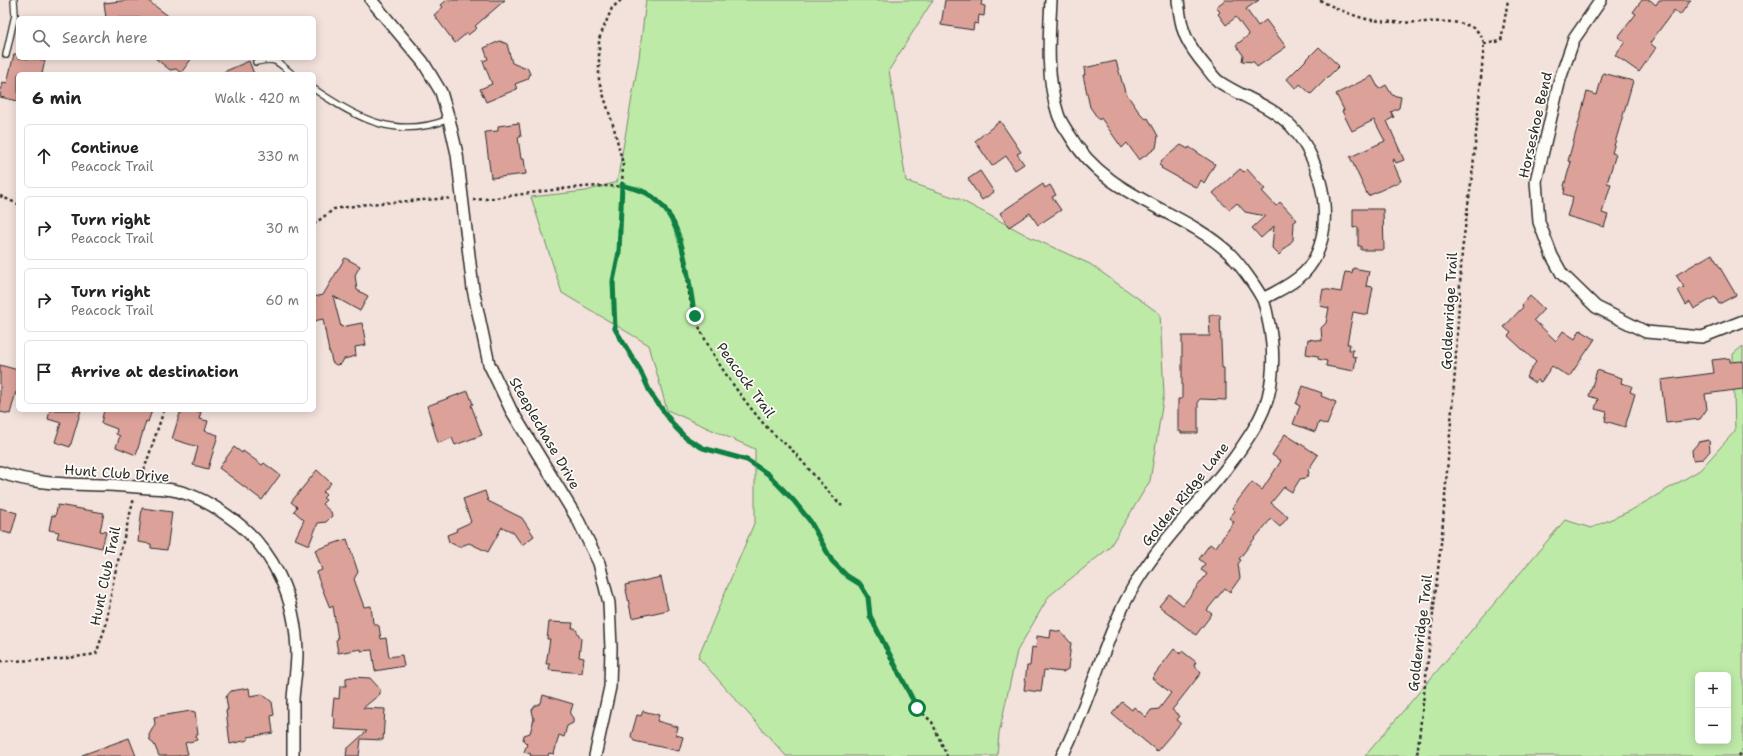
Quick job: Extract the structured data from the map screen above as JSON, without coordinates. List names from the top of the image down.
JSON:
{
  "streets": {
    "street": [
      "Horseshoe Bend",
      "Steeplechase Drive",
      "Hunt Club Drive",
      "Golden Ridge Lane"
    ],
    "path": ["Goldenridge Trail", "Peacock Trail", "Hunt Club Trail"]
  },
  "crossings": [
    ["Hunt Club Drive", "Hunt Club Trail"]
  ],
  "page": {
    "search": "Search here",
    "heading": ["6 min", "Walk · 420 m"],
    "list": [
      ["Continue", "Peacock Trail", "330 m"],
      ["Turn right", "Peacock Trail", "30 m"],
      ["Turn right", "Peacock Trail", "60 m"],
      "Arrive at destination"
    ],
    "map_buttons": ["+", "−"]
  }
}
